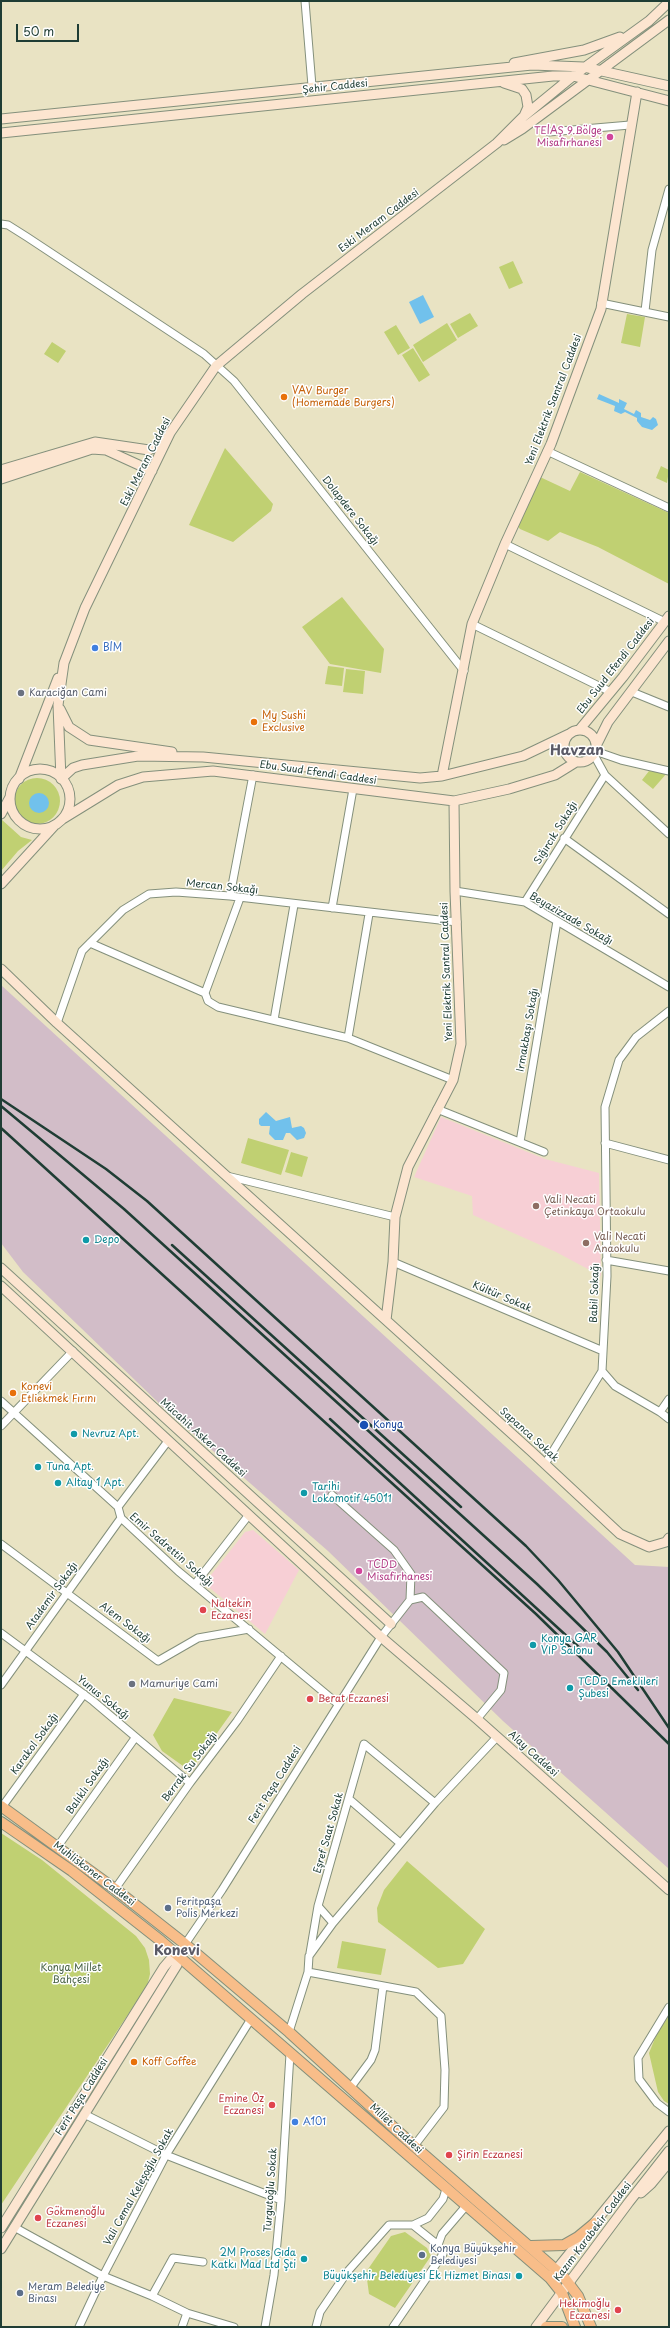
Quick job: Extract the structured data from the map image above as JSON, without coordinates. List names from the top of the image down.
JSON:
{
  "streets": {
    "main road": [
      "Şehir Caddesi",
      "Eski Meram Caddesi",
      "Yeni Elektrik Santral Caddesi",
      "Ebu Suud Efendi Caddesi",
      "Sapanca Sokak",
      "Mücahit Asker Caddesi",
      "Alay Caddesi",
      "Ferit Paşa Caddesi",
      "Muhliskoner Caddesi",
      "Millet Caddesi",
      "Kazım Karabekir Caddesi"
    ],
    "street": [
      "Dolapdere Sokağı",
      "Sığırcık Sokağı",
      "Mercan Sokağı",
      "Beyazizzade Sokağı",
      "Irmakbaşı Sokağı",
      "Babil Sokağı",
      "Kültür Sokak",
      "Emir Sadrettin Sokağı",
      "Atademir Sokağı",
      "Alem Sokağı",
      "Yunus Sokağı",
      "Karakol Sokağı",
      "Berrak Su Sokağı",
      "Balıklı Sokağı",
      "Eşref Saat Sokak",
      "Vali Cemal Keleşoğlu Sokak",
      "Turgutoğlu Sokak"
    ]
  },
  "crossings": [
    ["Şehir Caddesi", "Eski Meram Caddesi"],
    ["Şehir Caddesi", "Yeni Elektrik Santral Caddesi"],
    ["Eski Meram Caddesi", "Dolapdere Sokağı"],
    ["Eski Meram Caddesi", "Ebu Suud Efendi Caddesi"],
    ["Yeni Elektrik Santral Caddesi", "Dolapdere Sokağı"],
    ["Yeni Elektrik Santral Caddesi", "Ebu Suud Efendi Caddesi"],
    ["Yeni Elektrik Santral Caddesi", "Mercan Sokağı"],
    ["Yeni Elektrik Santral Caddesi", "Beyazizzade Sokağı"],
    ["Yeni Elektrik Santral Caddesi", "Kültür Sokak"],
    ["Yeni Elektrik Santral Caddesi", "Sapanca Sokak"],
    ["Sığırcık Sokağı", "Beyazizzade Sokağı"],
    ["Mercan Sokağı", "Sapanca Sokak"],
    ["Beyazizzade Sokağı", "Irmakbaşı Sokağı"],
    ["Babil Sokağı", "Kültür Sokak"],
    ["Babil Sokağı", "Sapanca Sokak"],
    ["Mücahit Asker Caddesi", "Ferit Paşa Caddesi"],
    ["Emir Sadrettin Sokağı", "Atademir Sokağı"],
    ["Emir Sadrettin Sokağı", "Alem Sokağı"],
    ["Emir Sadrettin Sokağı", "Berrak Su Sokağı"],
    ["Emir Sadrettin Sokağı", "Ferit Paşa Caddesi"],
    ["Atademir Sokağı", "Alem Sokağı"],
    ["Atademir Sokağı", "Yunus Sokağı"],
    ["Yunus Sokağı", "Karakol Sokağı"],
    ["Yunus Sokağı", "Berrak Su Sokağı"],
    ["Yunus Sokağı", "Balıklı Sokağı"],
    ["Karakol Sokağı", "Muhliskoner Caddesi"],
    ["Alay Caddesi", "Ferit Paşa Caddesi"],
    ["Berrak Su Sokağı", "Muhliskoner Caddesi"],
    ["Ferit Paşa Caddesi", "Muhliskoner Caddesi"],
    ["Ferit Paşa Caddesi", "Millet Caddesi"],
    ["Balıklı Sokağı", "Muhliskoner Caddesi"],
    ["Eşref Saat Sokak", "Millet Caddesi"],
    ["Muhliskoner Caddesi", "Millet Caddesi"],
    ["Millet Caddesi", "Vali Cemal Keleşoğlu Sokak"],
    ["Millet Caddesi", "Turgutoğlu Sokak"],
    ["Millet Caddesi", "Kazım Karabekir Caddesi"]
  ],
  "districts": ["Havzan", "Konevi"],
  "parks": ["Konya Millet Bahçesi"],
  "places": [
    "TEİAŞ 9.Bölge Misafirhanesi",
    "VAV Burger (Homemade Burgers)",
    "BİM",
    "Karaciğan Cami",
    "My Sushi Exclusive",
    "Vali Necati Çetinkaya Ortaokulu",
    "Depo",
    "Vali Necati Anaokulu",
    "Konevi Etliekmek Fırını",
    "Konya",
    "Nevruz Apt.",
    "Tuna Apt.",
    "Altay 1 Apt.",
    "Tarihi Lokomotif 45011",
    "TCDD Misafirhanesi",
    "Naltekin Eczanesi",
    "Konya GAR VIP Salonu",
    "Mamuriye Cami",
    "TCDD Emeklileri Şubesi",
    "Berat Eczanesi",
    "Feritpaşa Polis Merkezi",
    "Koff Coffee",
    "Emine Öz Eczanesi",
    "A101",
    "Şirin Eczanesi",
    "Gökmenoğlu Eczanesi",
    "Konya Büyükşehir Belediyesi",
    "2M Proses Gıda Katkı Mad Ltd Şti",
    "Büyükşehir Belediyesi Ek Hizmet Binası",
    "Meram Belediye Binası",
    "Hekimoğlu Eczanesi"
  ],
  "scale_bar": "50 m"
}
